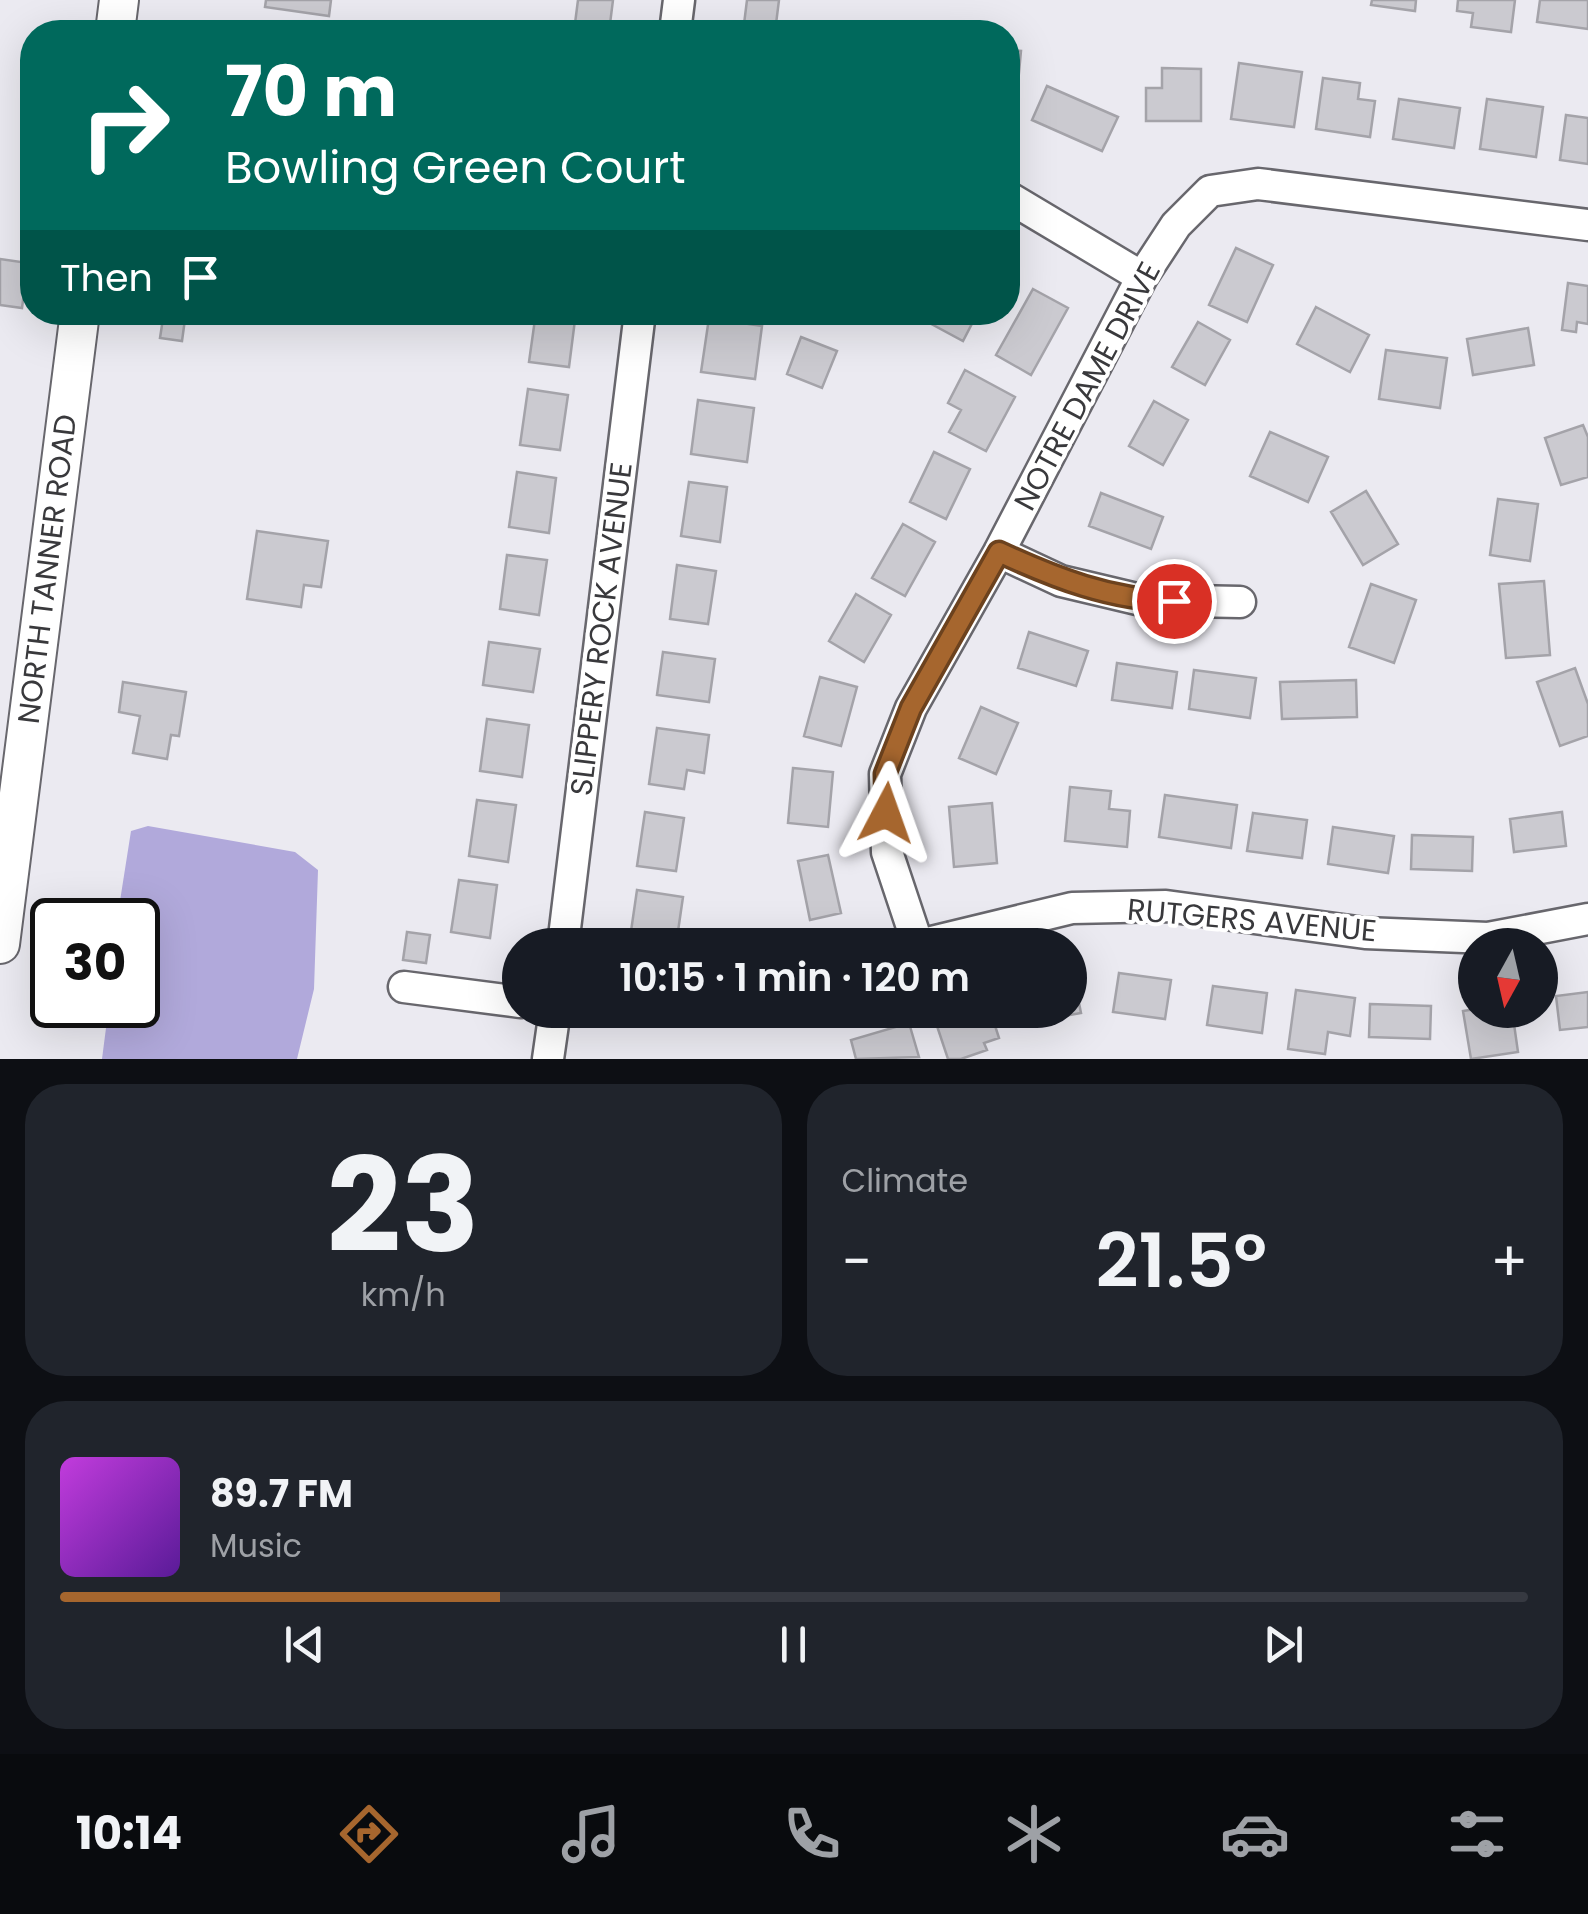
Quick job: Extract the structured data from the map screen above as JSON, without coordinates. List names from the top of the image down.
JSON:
{
  "streets": {
    "main road": ["NORTH TANNER ROAD"],
    "street": ["NOTRE DAME DRIVE", "SLIPPERY ROCK AVENUE", "RUTGERS AVENUE"]
  },
  "north": "bottom",
  "page": {
    "turn": ["70 m", "Bowling Green Court"],
    "then": "Then",
    "limit": "30",
    "trip": "10:15 · 1 min · 120 m",
    "tile": [
      ["23", "km/h"],
      "Climate"
    ],
    "heat": ["−", "21.5°", "+"],
    "song": ["89.7 FM", "Music"],
    "tabs": "10:14"
  }
}
